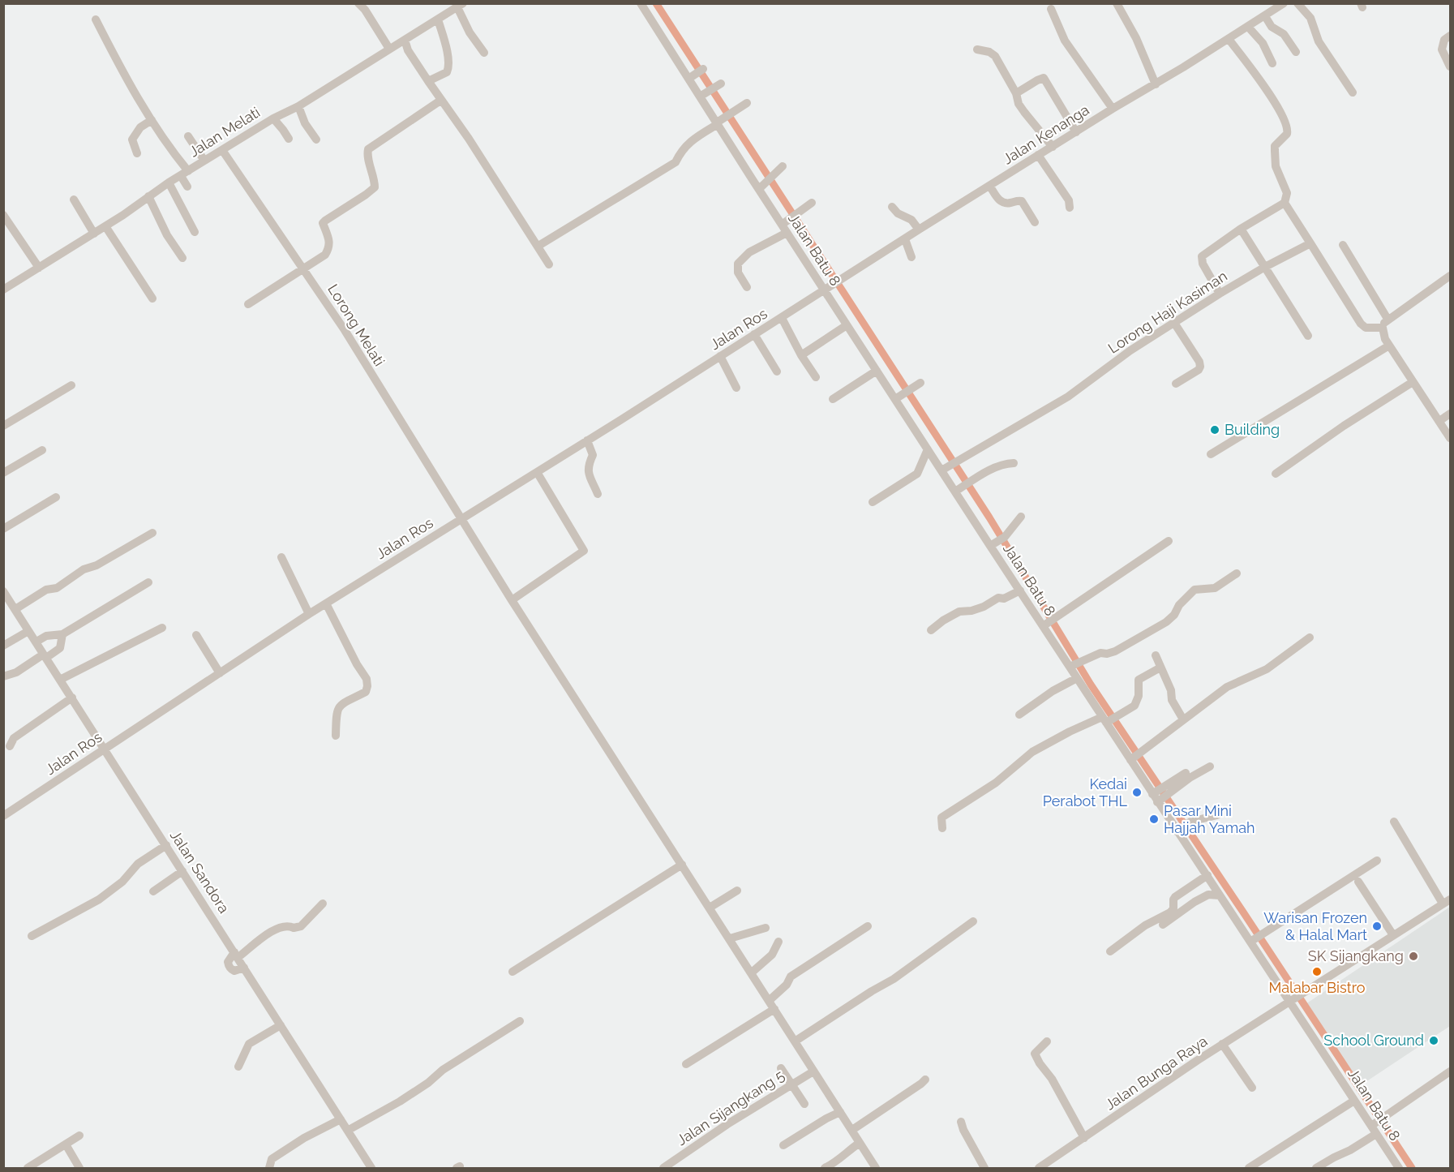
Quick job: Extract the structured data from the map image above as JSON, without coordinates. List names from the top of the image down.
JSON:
{
  "streets": {
    "street": [
      "Jalan Melati",
      "Jalan Kenanga",
      "Jalan Batu 8",
      "Lorong Haji Kasiman",
      "Lorong Melati",
      "Jalan Ros",
      "Jalan Sandora",
      "Jalan Bunga Raya",
      "Jalan Sijangkang 5"
    ]
  },
  "crossings": [
    ["Jalan Melati", "Lorong Melati"],
    ["Jalan Kenanga", "Jalan Batu 8"],
    ["Jalan Kenanga", "Jalan Ros"],
    ["Jalan Batu 8", "Lorong Haji Kasiman"],
    ["Jalan Batu 8", "Jalan Ros"],
    ["Jalan Batu 8", "Jalan Bunga Raya"],
    ["Lorong Melati", "Jalan Ros"],
    ["Lorong Melati", "Jalan Sijangkang 5"],
    ["Jalan Ros", "Jalan Sandora"]
  ],
  "places": [
    "Building",
    "Kedai Perabot THL",
    "Pasar Mini Hajjah Yamah",
    "Warisan Frozen & Halal Mart",
    "SK Sijangkang",
    "Malabar Bistro",
    "School Ground"
  ]
}
